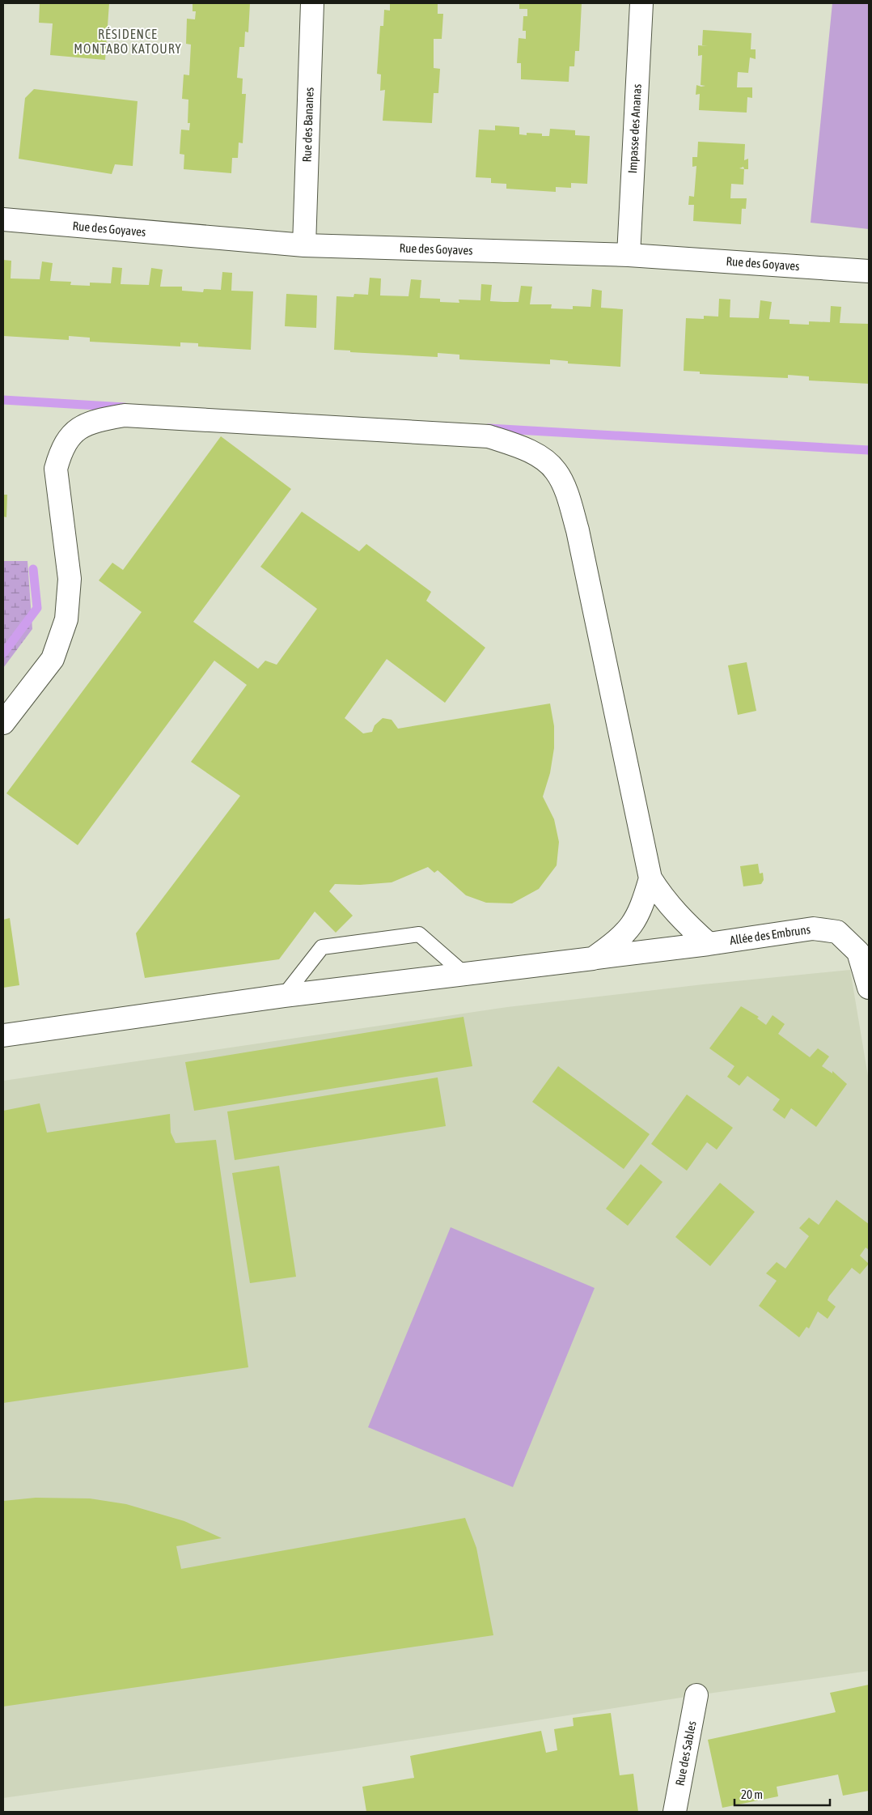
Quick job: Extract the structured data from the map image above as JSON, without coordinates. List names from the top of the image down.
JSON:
{
  "streets": {
    "street": [
      "Rue des Bananes",
      "Impasse des Ananas",
      "Rue des Goyaves",
      "Allée des Embruns",
      "Rue des Sables"
    ]
  },
  "crossings": [
    ["Rue des Bananes", "Rue des Goyaves"],
    ["Impasse des Ananas", "Rue des Goyaves"]
  ],
  "districts": ["RÉSIDENCE MONTABO KATOURY"],
  "scale_bar": "20 m"
}
